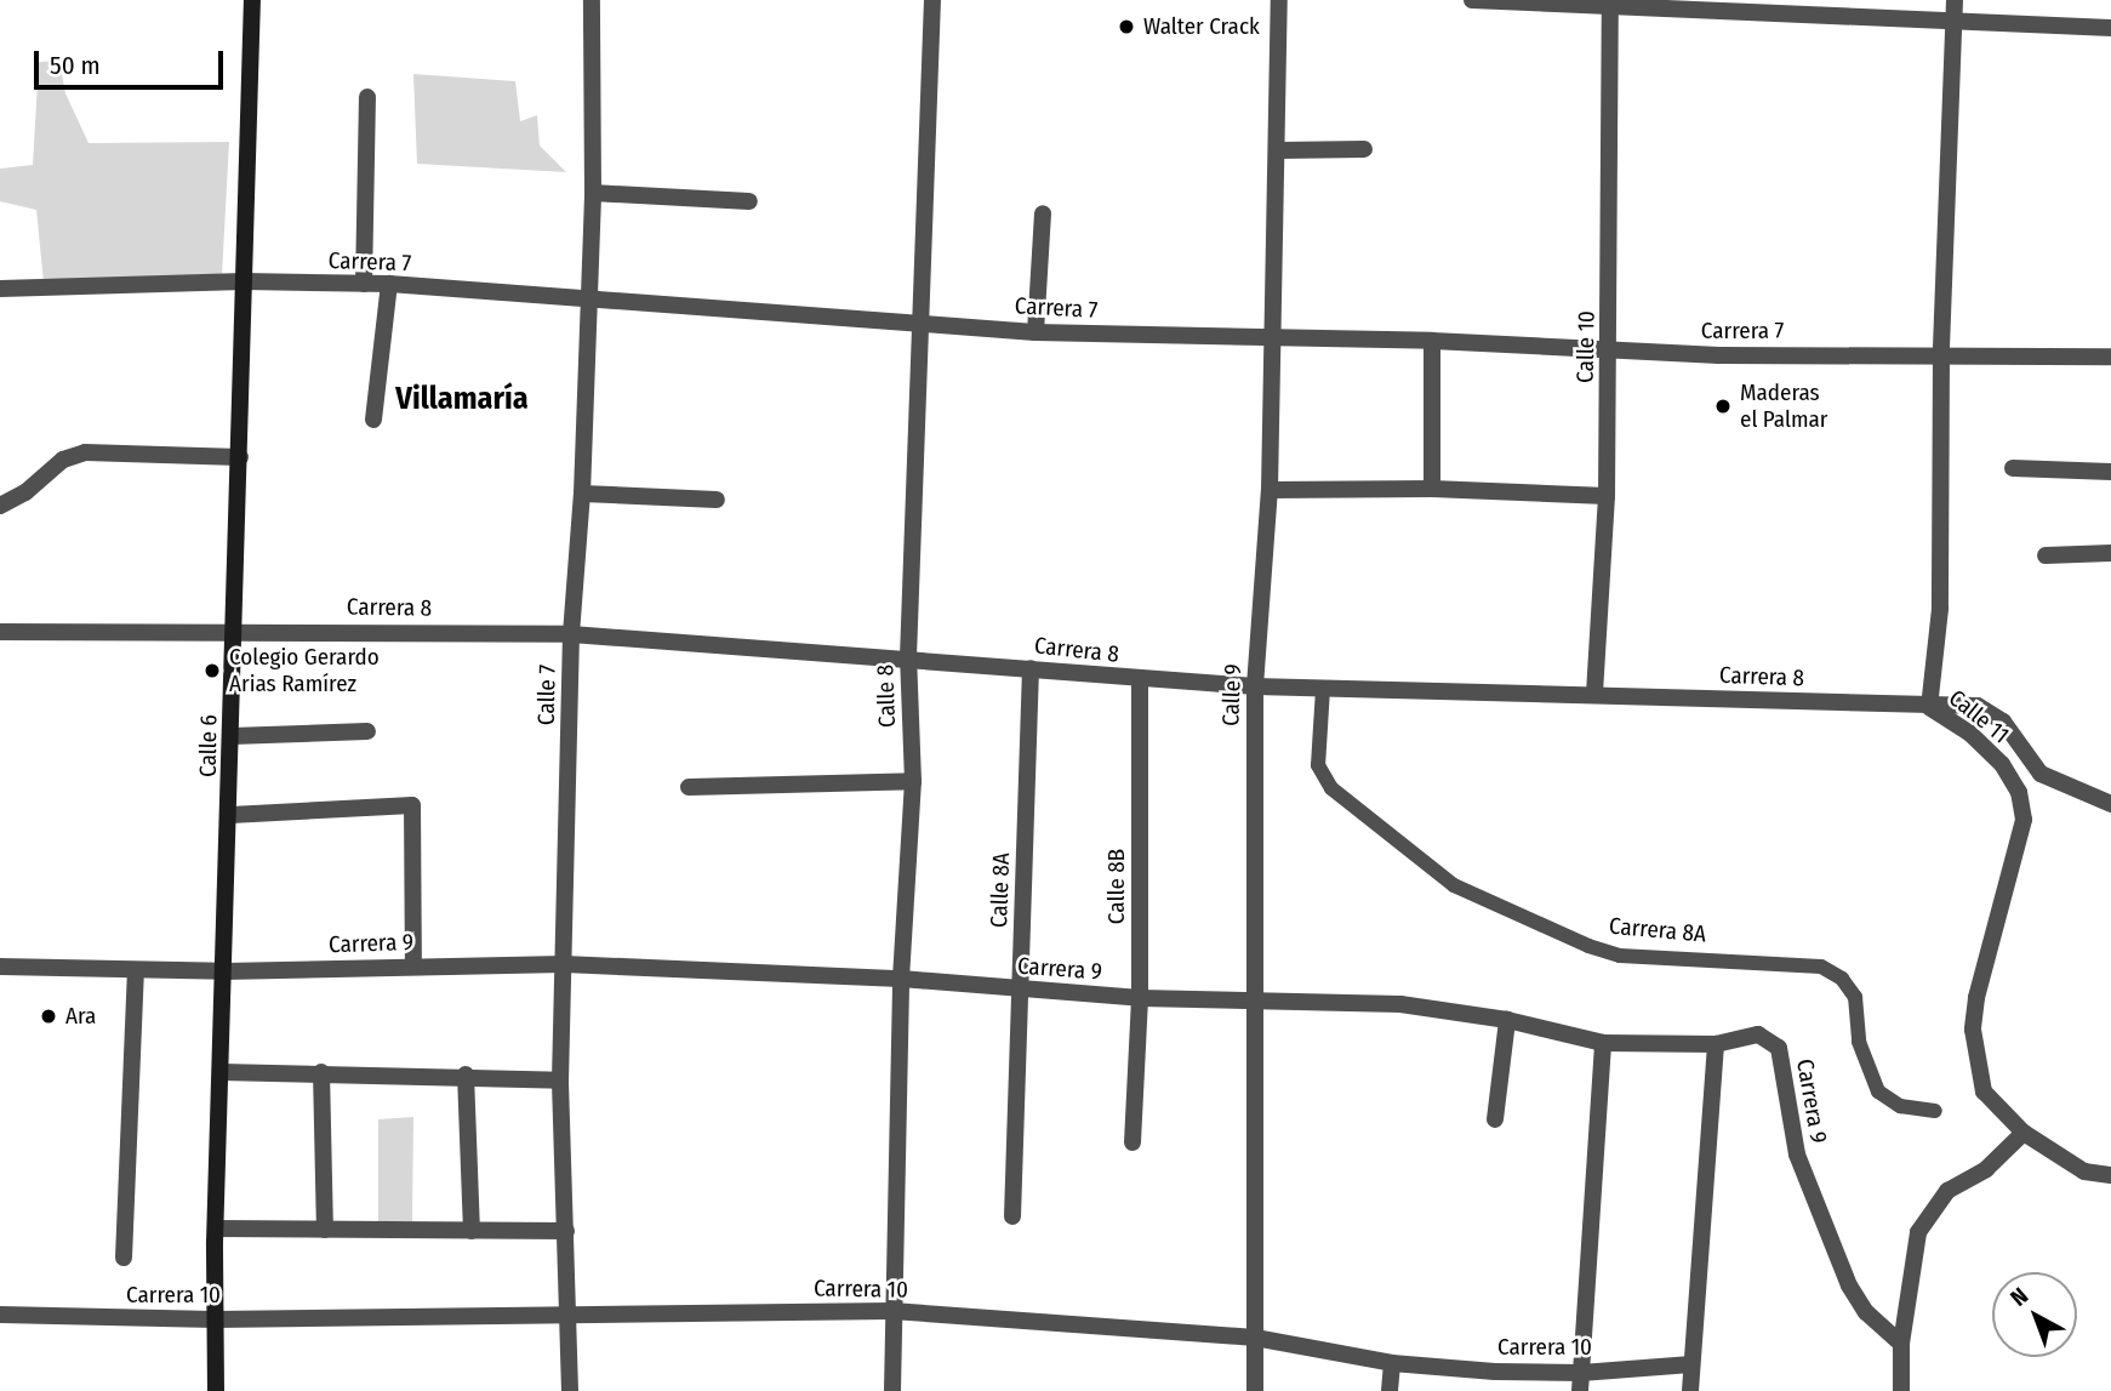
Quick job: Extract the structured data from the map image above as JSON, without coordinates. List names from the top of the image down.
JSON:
{
  "streets": {
    "main road": ["Calle 6"],
    "street": [
      "Carrera 7",
      "Calle 10",
      "Carrera 8",
      "Calle 7",
      "Calle 9",
      "Calle 8",
      "Calle 11",
      "Calle 8B",
      "Calle 8A",
      "Carrera 8A",
      "Carrera 9",
      "Carrera 10"
    ]
  },
  "crossings": [
    ["Carrera 7", "Calle 10"],
    ["Carrera 7", "Calle 7"],
    ["Carrera 7", "Calle 9"],
    ["Carrera 7", "Calle 8"],
    ["Carrera 7", "Calle 11"],
    ["Carrera 7", "Calle 6"],
    ["Calle 10", "Carrera 8"],
    ["Carrera 8", "Calle 7"],
    ["Carrera 8", "Calle 9"],
    ["Carrera 8", "Calle 8"],
    ["Carrera 8", "Calle 11"],
    ["Carrera 8", "Calle 6"],
    ["Carrera 8", "Calle 8B"],
    ["Carrera 8", "Calle 8A"],
    ["Carrera 8", "Carrera 8A"],
    ["Calle 7", "Carrera 9"],
    ["Calle 7", "Carrera 10"],
    ["Calle 9", "Carrera 9"],
    ["Calle 9", "Carrera 10"],
    ["Calle 8", "Carrera 9"],
    ["Calle 8", "Carrera 10"],
    ["Calle 6", "Carrera 9"],
    ["Calle 6", "Carrera 10"],
    ["Calle 8B", "Carrera 9"],
    ["Calle 8A", "Carrera 9"]
  ],
  "districts": ["Villamaría"],
  "places": [
    "Walter Crack",
    "Maderas el Palmar",
    "Colegio Gerardo Arias Ramírez",
    "Ara"
  ],
  "scale_bar": "50 m",
  "north": "top left"
}
